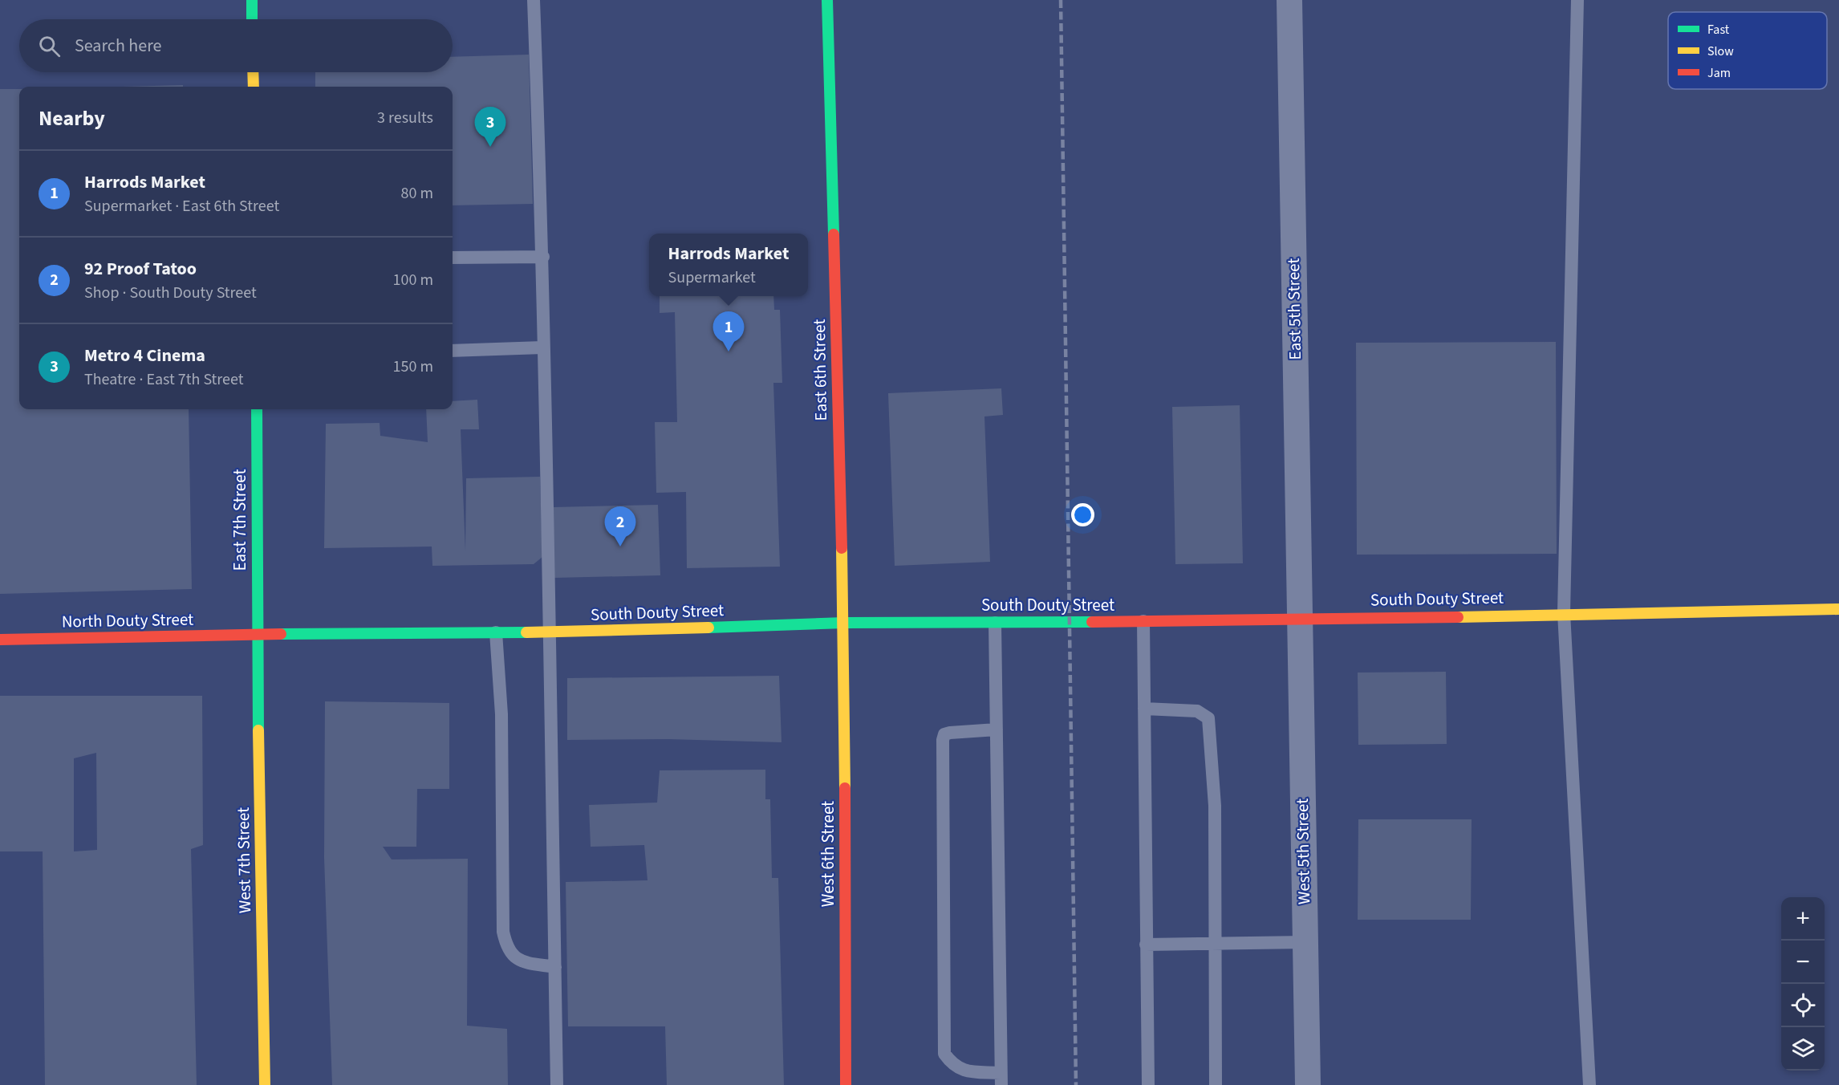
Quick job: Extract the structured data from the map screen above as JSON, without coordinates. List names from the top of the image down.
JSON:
{
  "streets": {
    "street": [
      "East 5th Street",
      "East 6th Street",
      "East 7th Street",
      "South Douty Street",
      "North Douty Street",
      "West 5th Street",
      "West 6th Street",
      "West 7th Street"
    ]
  },
  "crossings": [
    ["East 5th Street", "South Douty Street"],
    ["East 5th Street", "West 5th Street"],
    ["East 6th Street", "South Douty Street"],
    ["East 6th Street", "West 6th Street"],
    ["East 7th Street", "South Douty Street"],
    ["East 7th Street", "North Douty Street"],
    ["East 7th Street", "West 7th Street"],
    ["South Douty Street", "North Douty Street"],
    ["South Douty Street", "West 5th Street"],
    ["South Douty Street", "West 6th Street"],
    ["South Douty Street", "West 7th Street"],
    ["North Douty Street", "West 7th Street"]
  ],
  "legend": ["Fast", "Slow", "Jam"],
  "page": {
    "search": "Search here",
    "heading": ["Nearby", "3 results"],
    "pins": ["3", "1", "2"],
    "list": [
      {
        "mark": "1",
        "name": "Harrods Market",
        "note": "Supermarket · East 6th Street",
        "value": "80 m"
      },
      {
        "mark": "2",
        "name": "92 Proof Tatoo",
        "note": "Shop · South Douty Street",
        "value": "100 m"
      },
      {
        "mark": "3",
        "name": "Metro 4 Cinema",
        "note": "Theatre · East 7th Street",
        "value": "150 m"
      }
    ],
    "popup": ["Harrods Market", "Supermarket"],
    "map_buttons": ["+", "−"]
  }
}
